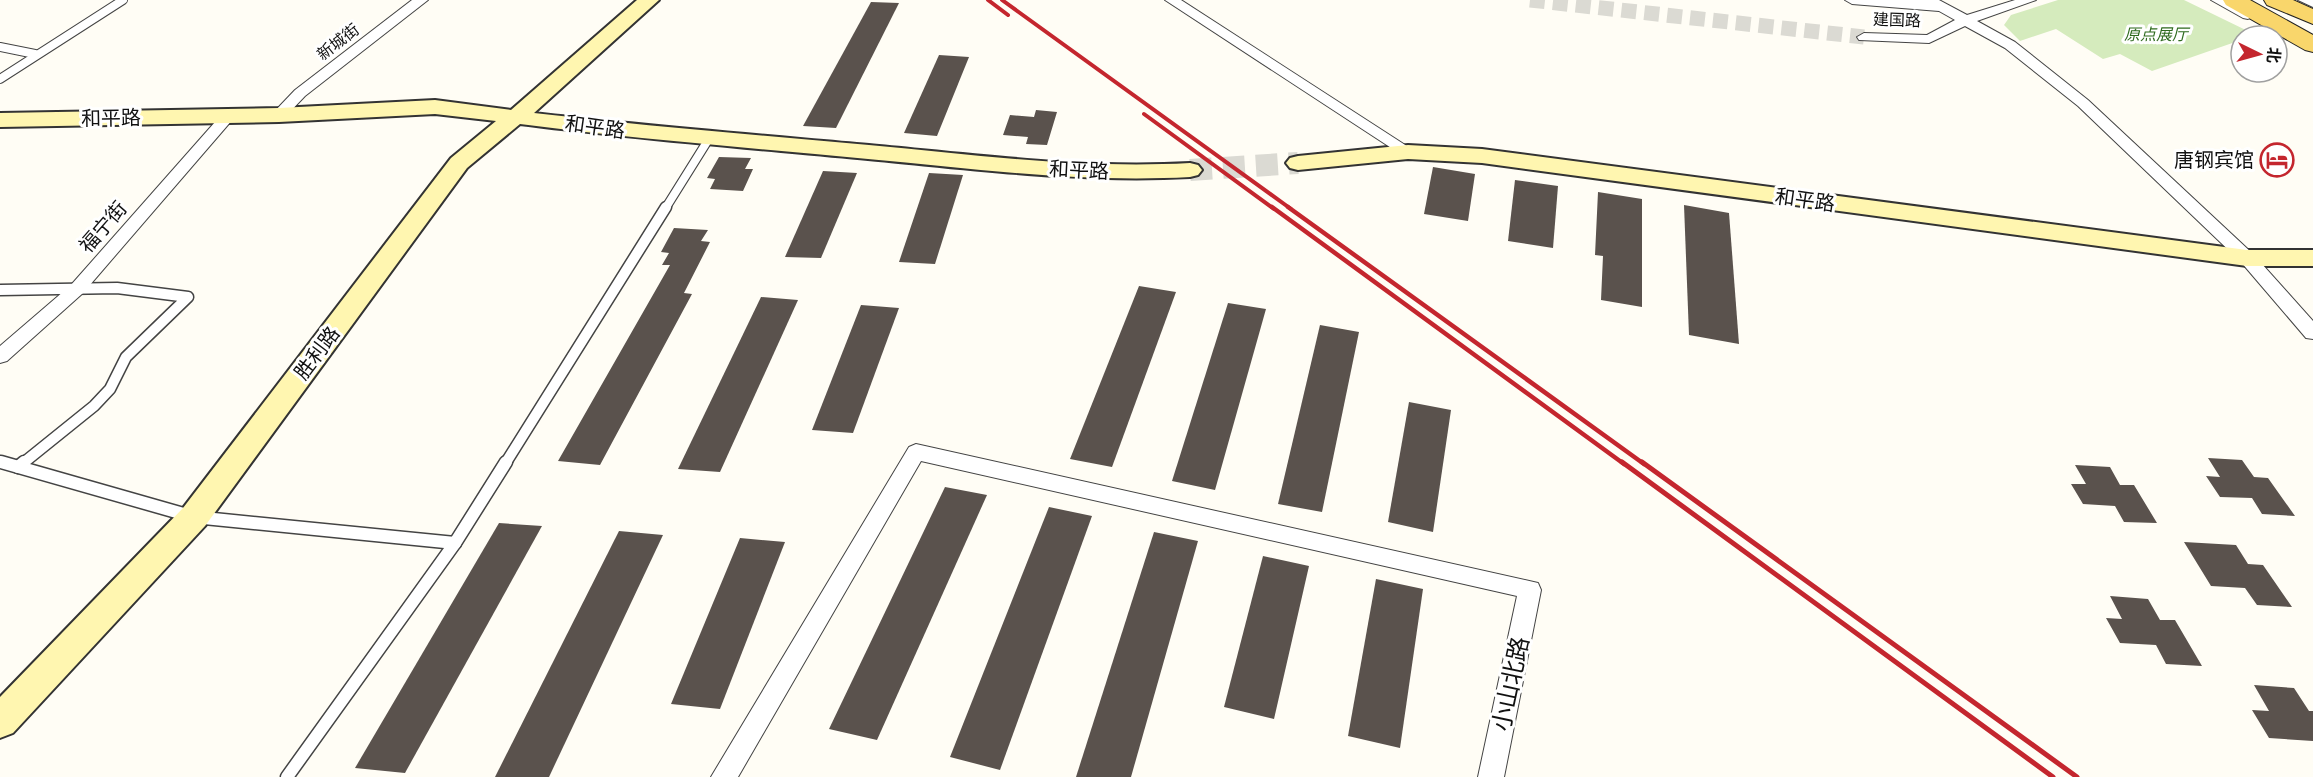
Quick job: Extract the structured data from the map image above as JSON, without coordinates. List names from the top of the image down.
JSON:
{
  "streets": {
    "street": [
      "建国路",
      "新城街",
      "和平路",
      "福宁街",
      "胜利路",
      "小山北路"
    ]
  },
  "crossings": [
    ["新城街", "和平路"],
    ["和平路", "福宁街"],
    ["和平路", "胜利路"]
  ],
  "parks": ["原点展厅"],
  "places": {
    "hotel": ["唐钢宾馆"]
  },
  "north": "right"
}
